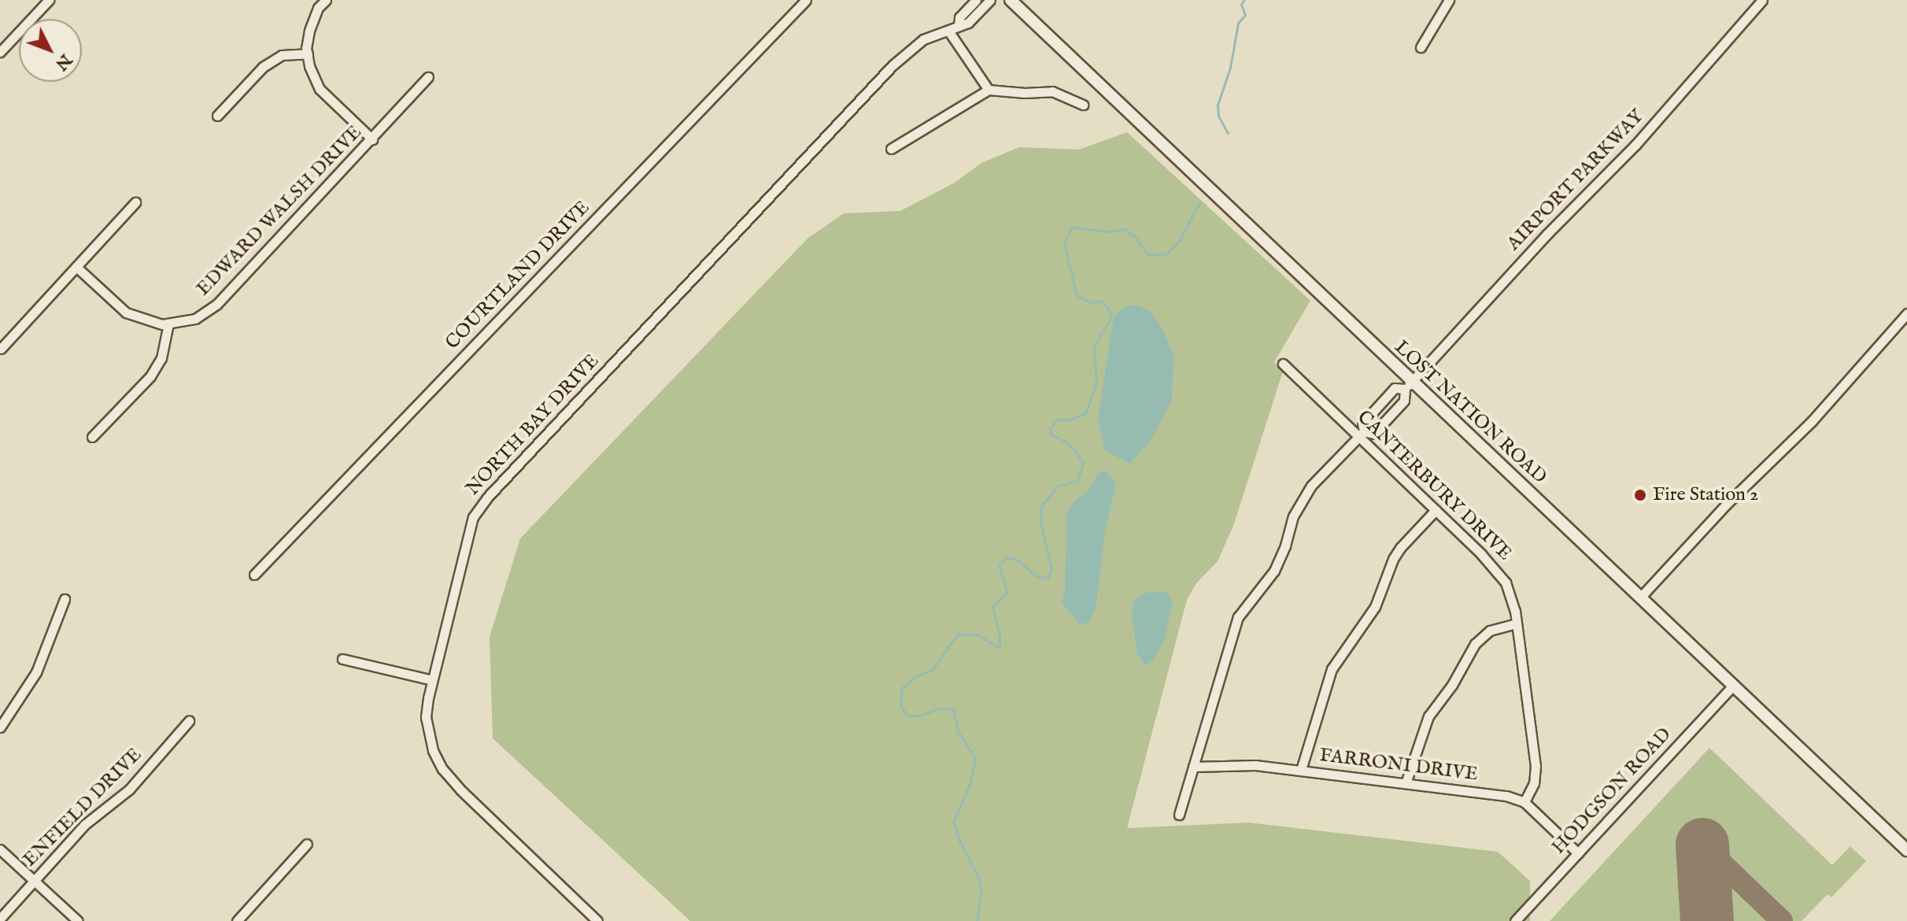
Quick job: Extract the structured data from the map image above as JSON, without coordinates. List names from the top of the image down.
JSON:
{
  "streets": {
    "street": [
      "AIRPORT PARKWAY",
      "EDWARD WALSH DRIVE",
      "COURTLAND DRIVE",
      "LOST NATION ROAD",
      "NORTH BAY DRIVE",
      "CANTERBURY DRIVE",
      "FARRONI DRIVE",
      "HODGSON ROAD",
      "ENFIELD DRIVE"
    ]
  },
  "crossings": [
    ["AIRPORT PARKWAY", "LOST NATION ROAD"],
    ["LOST NATION ROAD", "HODGSON ROAD"],
    ["CANTERBURY DRIVE", "FARRONI DRIVE"],
    ["FARRONI DRIVE", "HODGSON ROAD"]
  ],
  "places": ["Fire Station 2"],
  "north": "bottom right"
}
